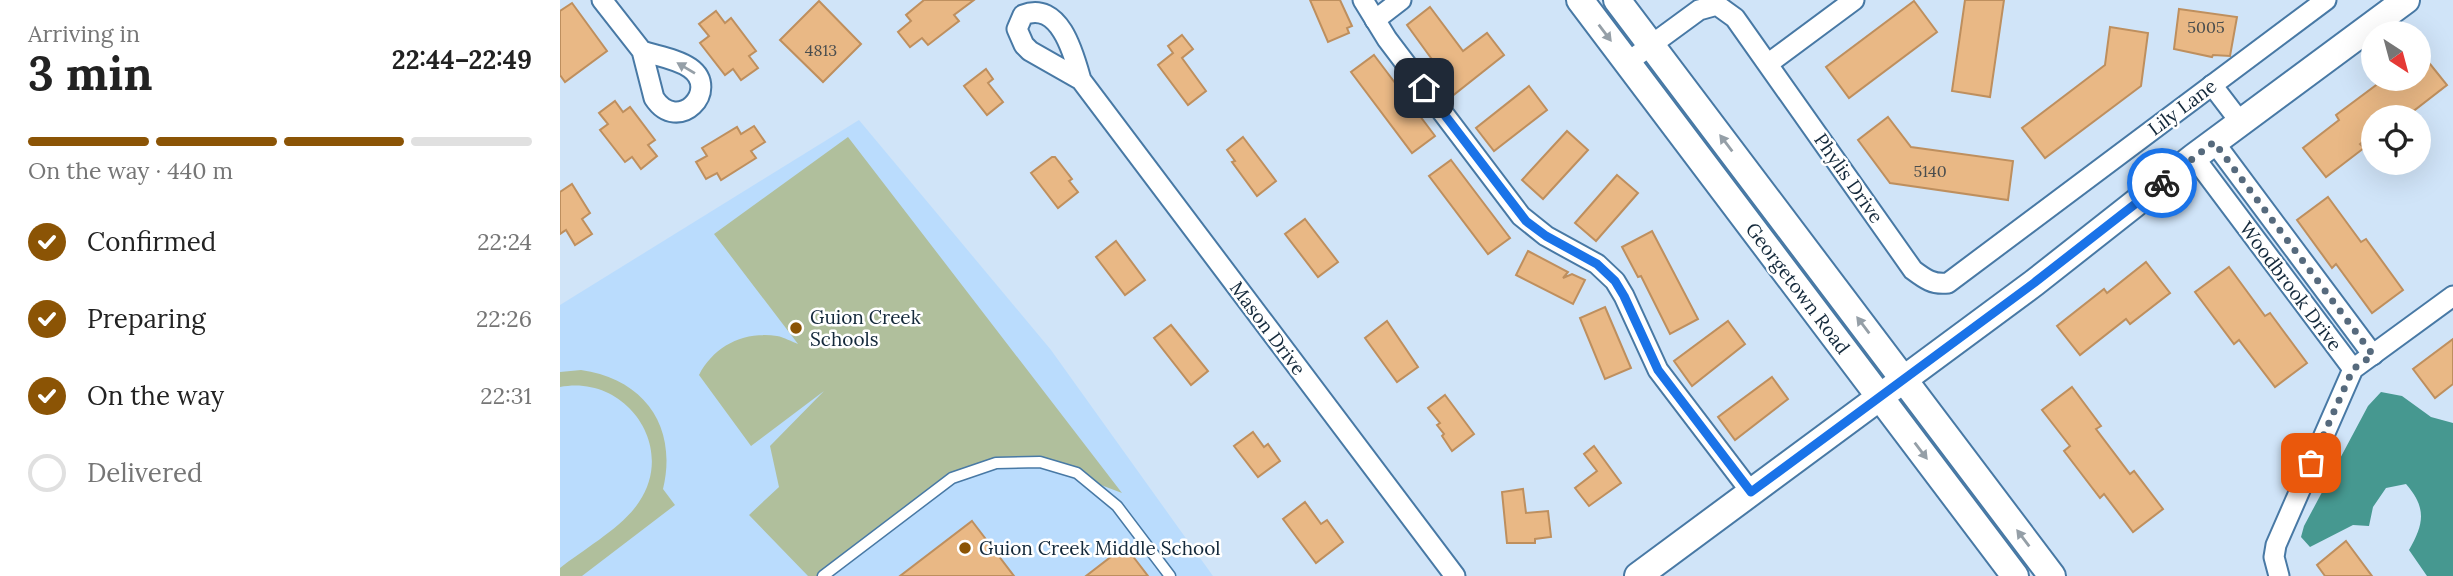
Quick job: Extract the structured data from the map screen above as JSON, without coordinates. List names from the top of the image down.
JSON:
{
  "streets": {
    "main road": ["Georgetown Road"],
    "street": [
      "Lily Lane",
      "Phylis Drive",
      "Woodbrook Drive",
      "Mason Drive"
    ]
  },
  "crossings": [
    ["Lily Lane", "Phylis Drive"],
    ["Phylis Drive", "Georgetown Road"]
  ],
  "places": ["Guion Creek Schools", "Guion Creek Middle School"],
  "house_numbers": ["5005", "4813", "5140"],
  "north": "bottom right",
  "page": {
    "heading": ["3 min", "Arriving in", "22:44–22:49"],
    "bar": "On the way · 440 m",
    "list": [
      ["Confirmed", "22:24"],
      ["Preparing", "22:26"],
      ["On the way", "22:31"],
      "Delivered"
    ]
  }
}
